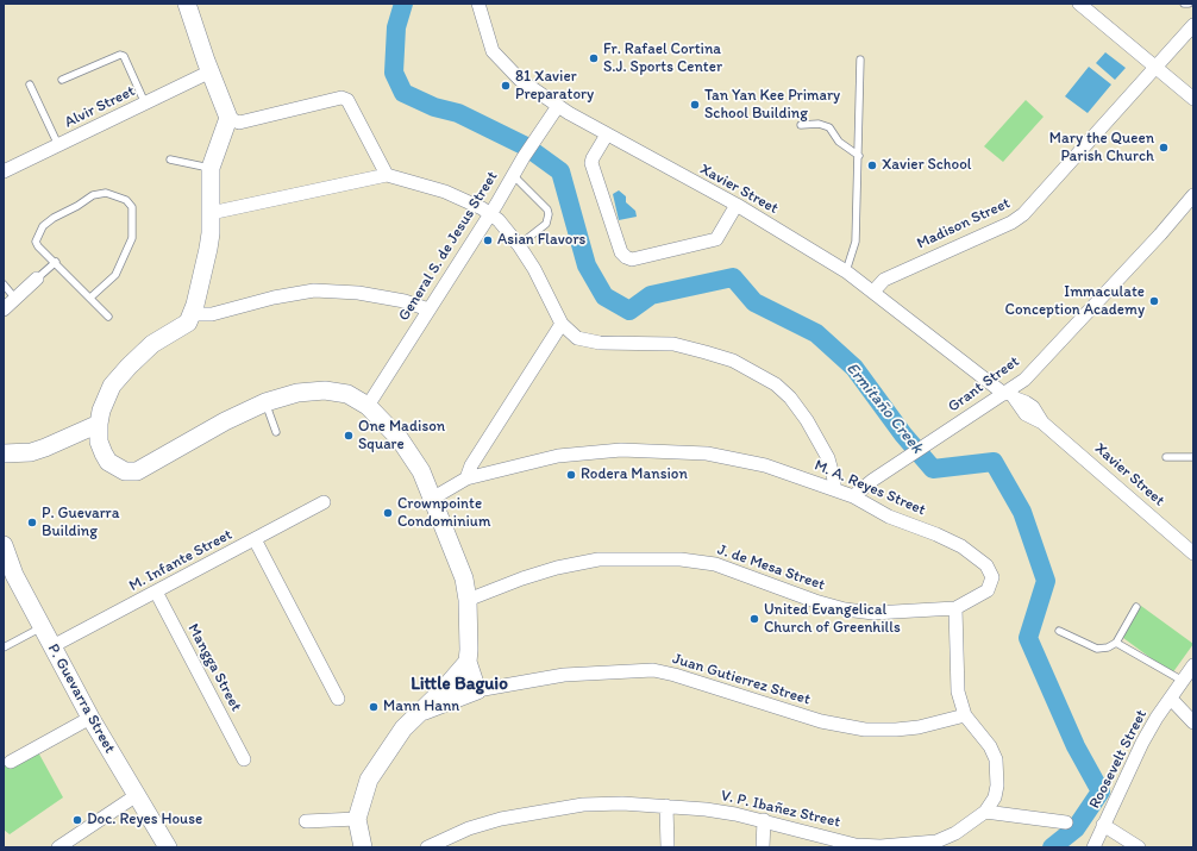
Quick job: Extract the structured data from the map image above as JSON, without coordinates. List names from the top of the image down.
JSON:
{
  "streets": {
    "street": [
      "Alvir Street",
      "Xavier Street",
      "Madison Street",
      "General S. de Jesus Street",
      "Grant Street",
      "M. A. Reyes Street",
      "M. Infante Street",
      "J. de Mesa Street",
      "Mangga Street",
      "Juan Gutierrez Street",
      "P. Guevarra Street",
      "Roosevelt Street",
      "V. P. Ibañez Street"
    ]
  },
  "crossings": [
    ["Xavier Street", "Madison Street"],
    ["Xavier Street", "General S. de Jesus Street"],
    ["Xavier Street", "Grant Street"],
    ["Grant Street", "M. A. Reyes Street"],
    ["M. A. Reyes Street", "J. de Mesa Street"],
    ["M. Infante Street", "Mangga Street"],
    ["M. Infante Street", "P. Guevarra Street"]
  ],
  "districts": ["Little Baguio"],
  "water": ["Ermitaño Creek"],
  "places": [
    "Fr. Rafael Cortina S.J. Sports Center",
    "81 Xavier Preparatory",
    "Tan Yan Kee Primary School Building",
    "Mary the Queen Parish Church",
    "Xavier School",
    "Asian Flavors",
    "Immaculate Conception Academy",
    "One Madison Square",
    "Rodera Mansion",
    "Crownpointe Condominium",
    "P. Guevarra Building",
    "United Evangelical Church of Greenhills",
    "Mann Hann",
    "Doc. Reyes House"
  ]
}
